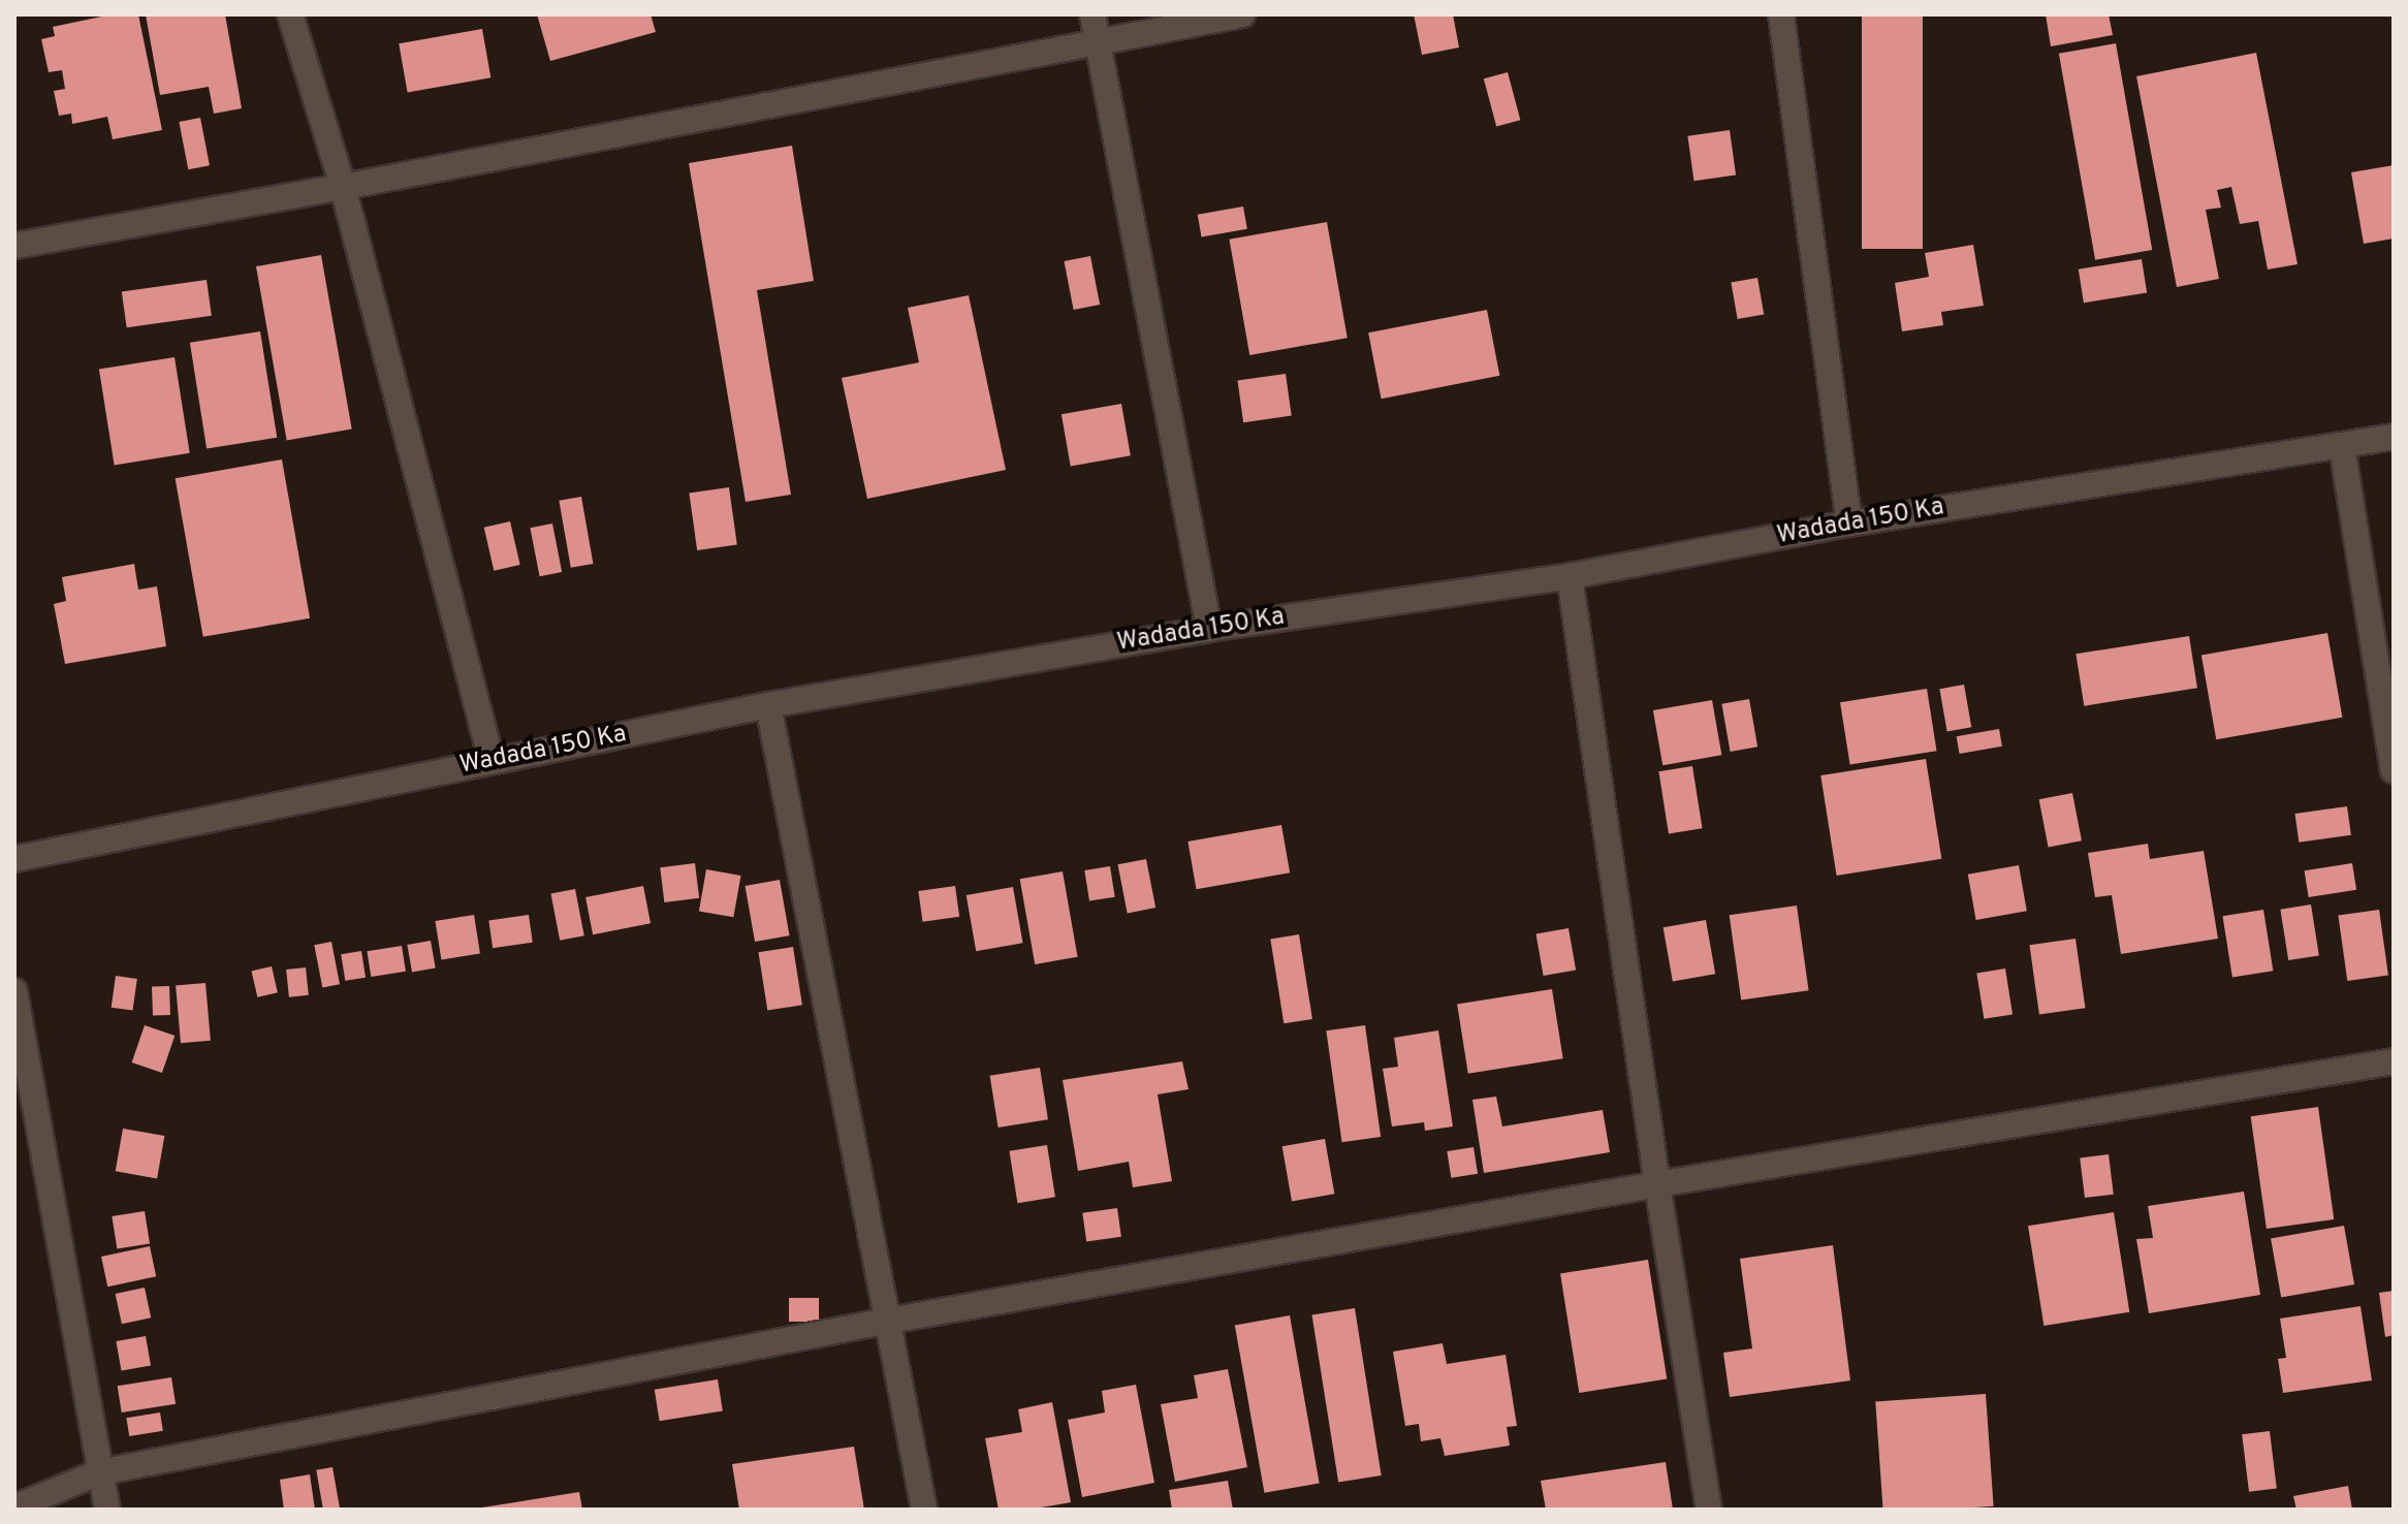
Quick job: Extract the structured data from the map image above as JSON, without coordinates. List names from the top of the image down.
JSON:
{
  "streets": {
    "street": ["Wadada 150 Ka"]
  }
}
